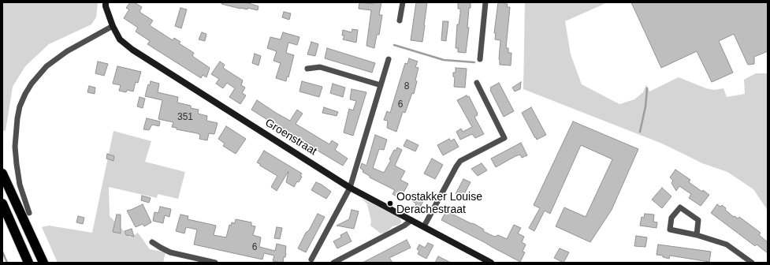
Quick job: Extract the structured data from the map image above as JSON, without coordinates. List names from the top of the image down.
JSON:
{
  "streets": {
    "street": ["Groenstraat"]
  },
  "places": ["Oostakker Louise Derachestraat"],
  "house_numbers": [
    "8",
    "6",
    "351",
    "6"
  ]
}
